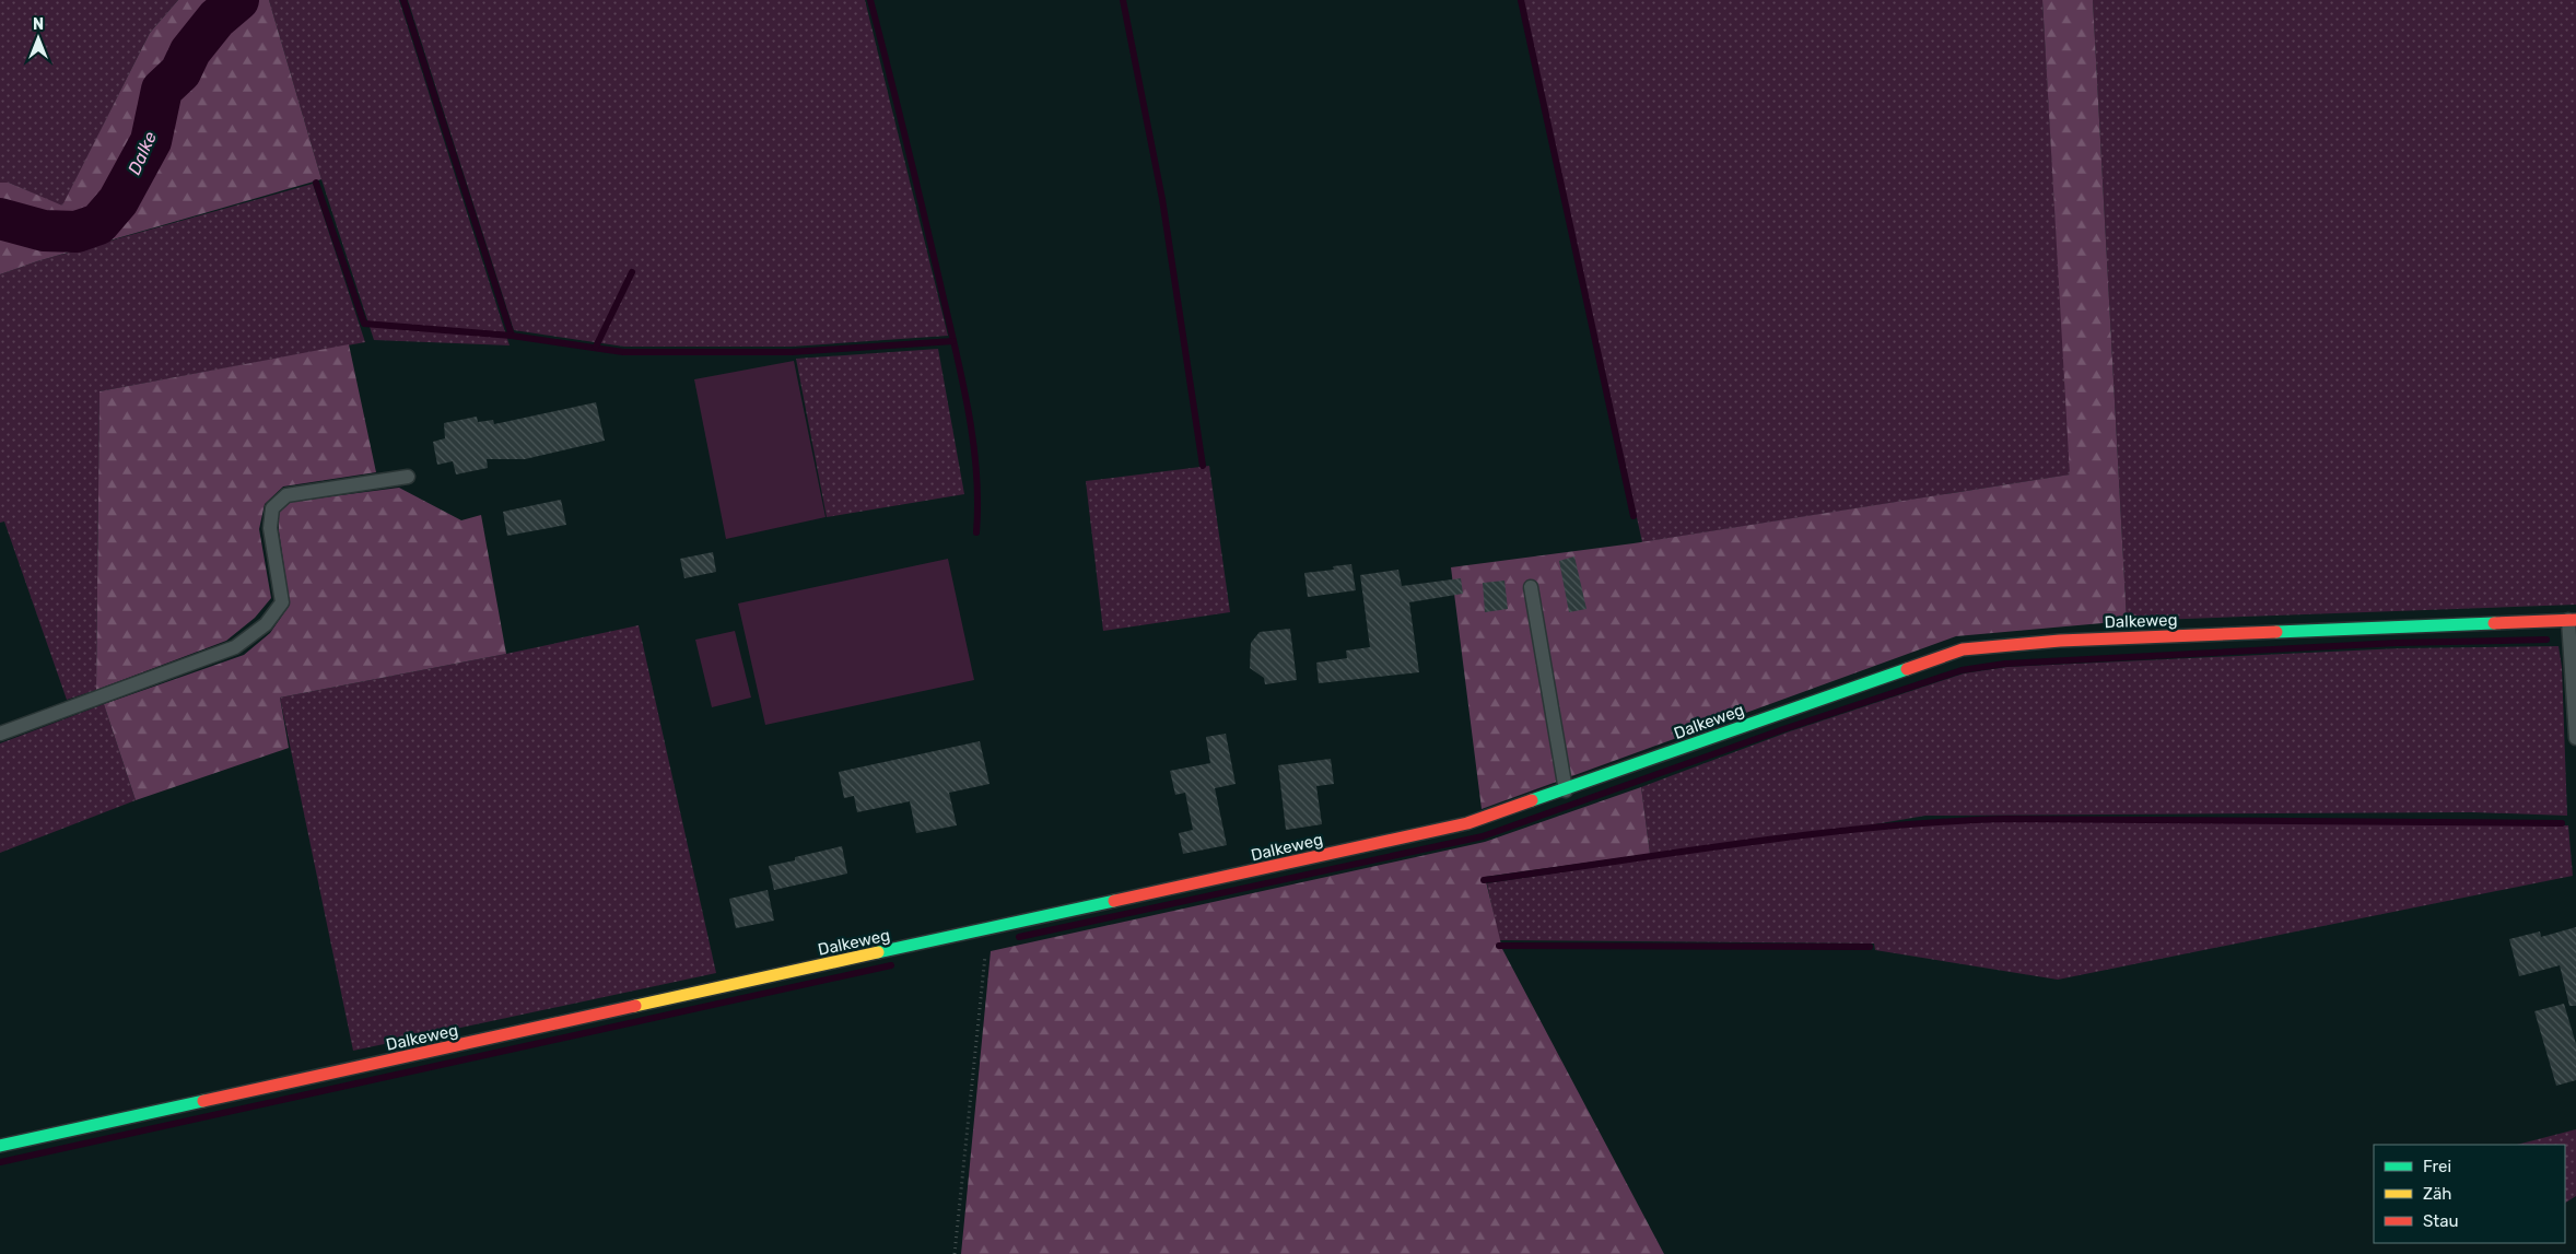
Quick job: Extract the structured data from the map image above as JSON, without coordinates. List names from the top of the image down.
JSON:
{
  "streets": {
    "street": ["Dalkeweg"]
  },
  "water": ["Dalke"],
  "legend": ["Frei", "Zäh", "Stau"],
  "north": "top"
}
